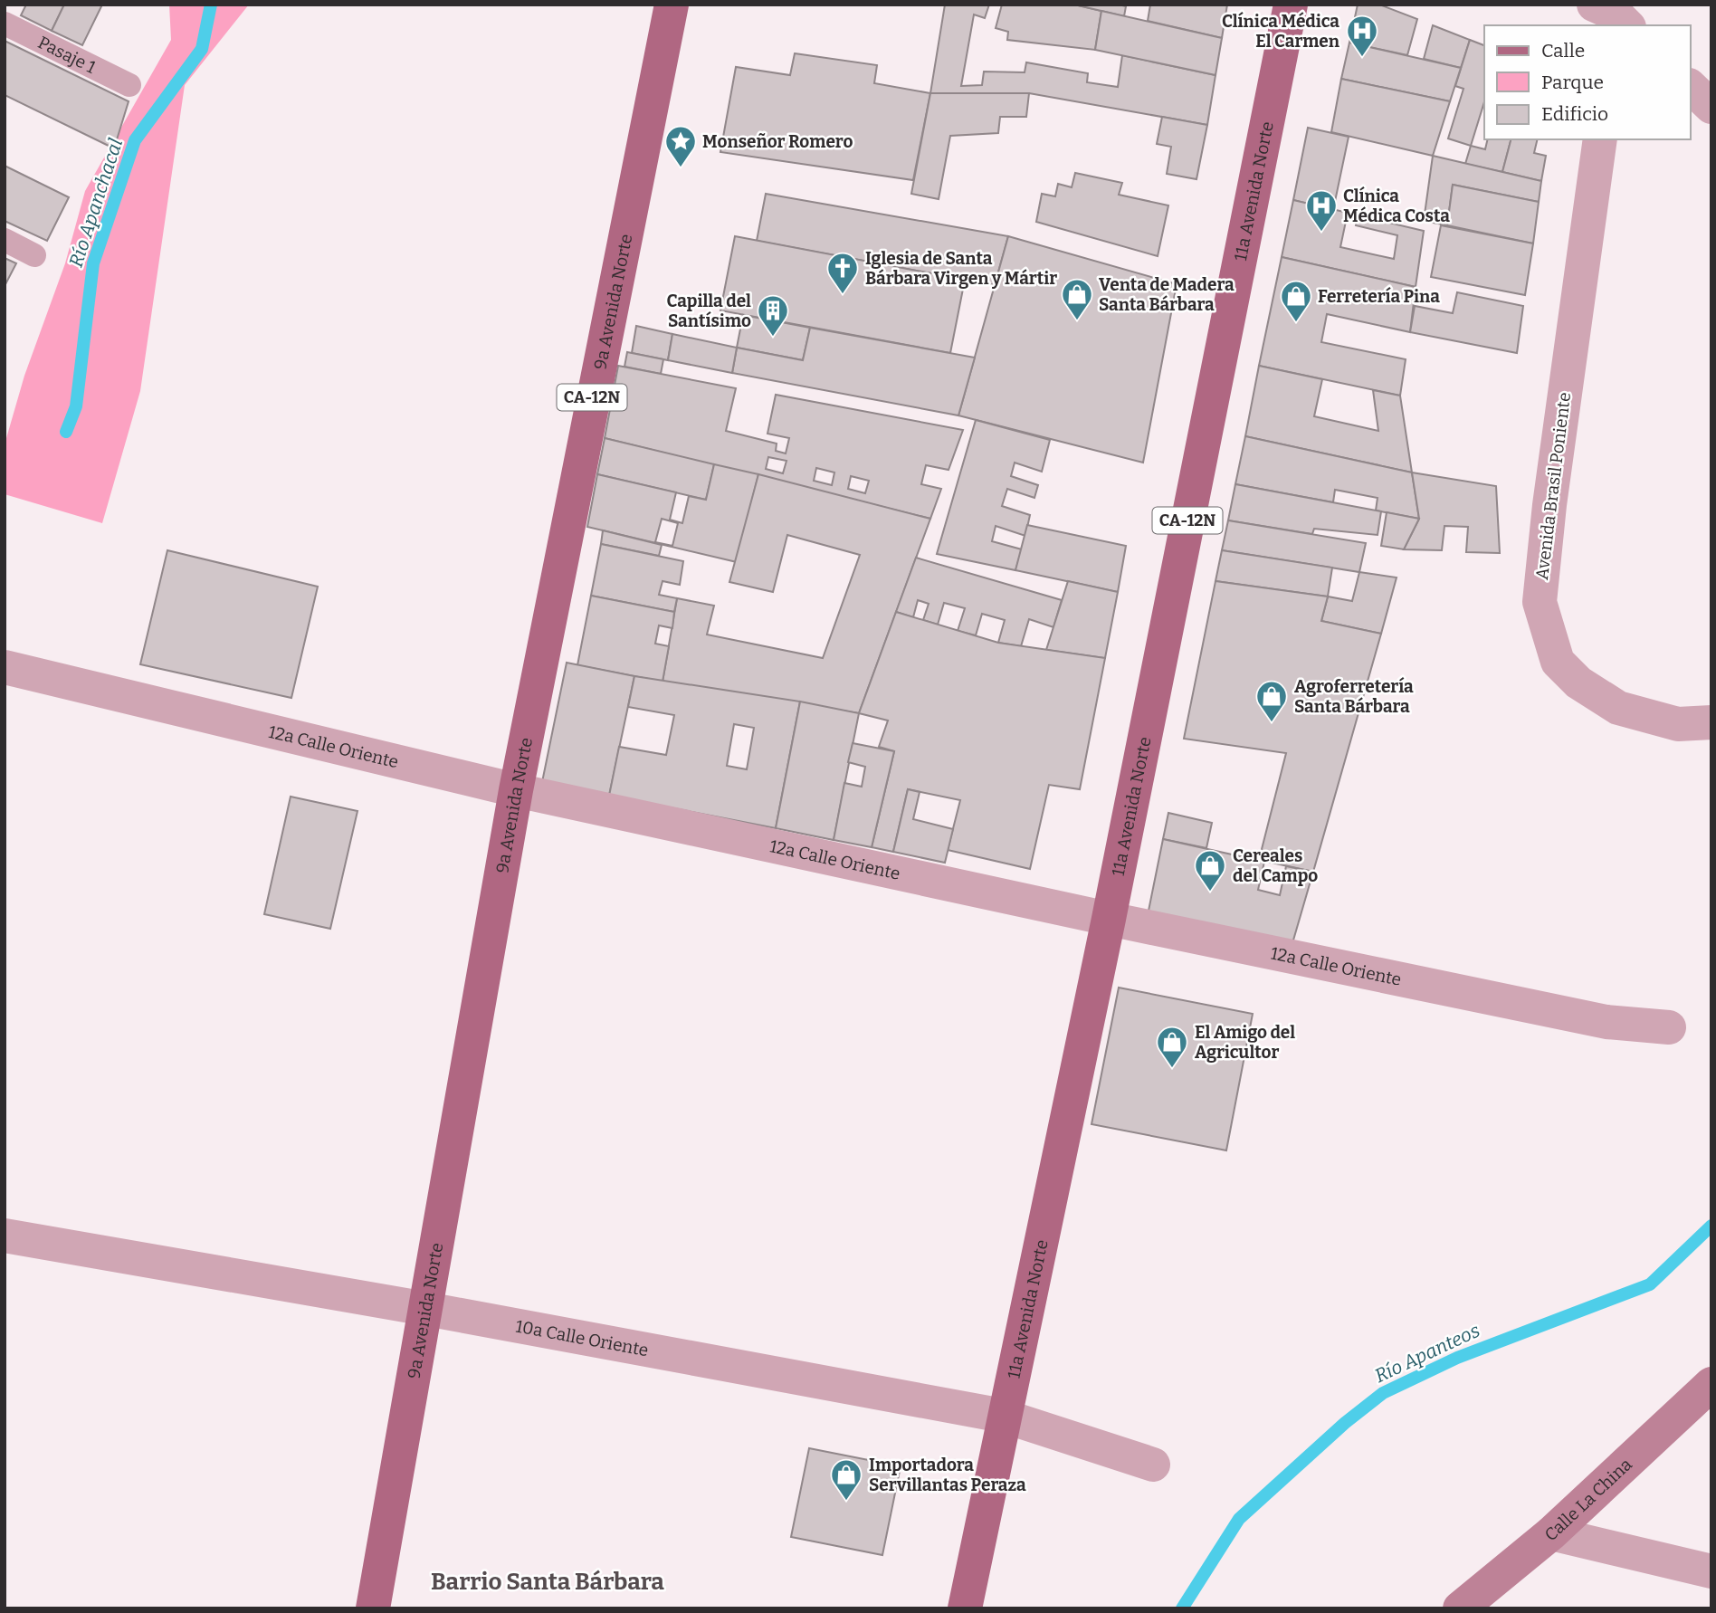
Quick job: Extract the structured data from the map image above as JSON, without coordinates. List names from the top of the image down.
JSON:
{
  "streets": {
    "main road": [
      "11a Avenida Norte",
      "9a Avenida Norte",
      "CA-12N",
      "Calle La China"
    ],
    "street": ["Avenida Brasil Poniente", "12a Calle Oriente", "10a Calle Oriente"],
    "lane": ["Pasaje 1"]
  },
  "crossings": [
    ["11a Avenida Norte", "12a Calle Oriente"],
    ["11a Avenida Norte", "10a Calle Oriente"],
    ["9a Avenida Norte", "12a Calle Oriente"],
    ["9a Avenida Norte", "10a Calle Oriente"]
  ],
  "districts": ["Barrio Santa Bárbara"],
  "water": ["Río Apanchacal", "Río Apanteos"],
  "places": {
    "hospital": ["Clínica Médica El Carmen", "Clínica Médica Costa"],
    "place": ["Monseñor Romero"],
    "church": ["Iglesia de Santa Bárbara Virgen y Mártir"],
    "shop": [
      "Venta de Madera Santa Bárbara",
      "Ferretería Pina",
      "Agroferretería Santa Bárbara",
      "Cereales del Campo",
      "El Amigo del Agricultor",
      "Importadora Servillantas Peraza"
    ],
    "building": ["Capilla del Santísimo"]
  },
  "legend": ["Calle", "Parque", "Edificio"]
}
